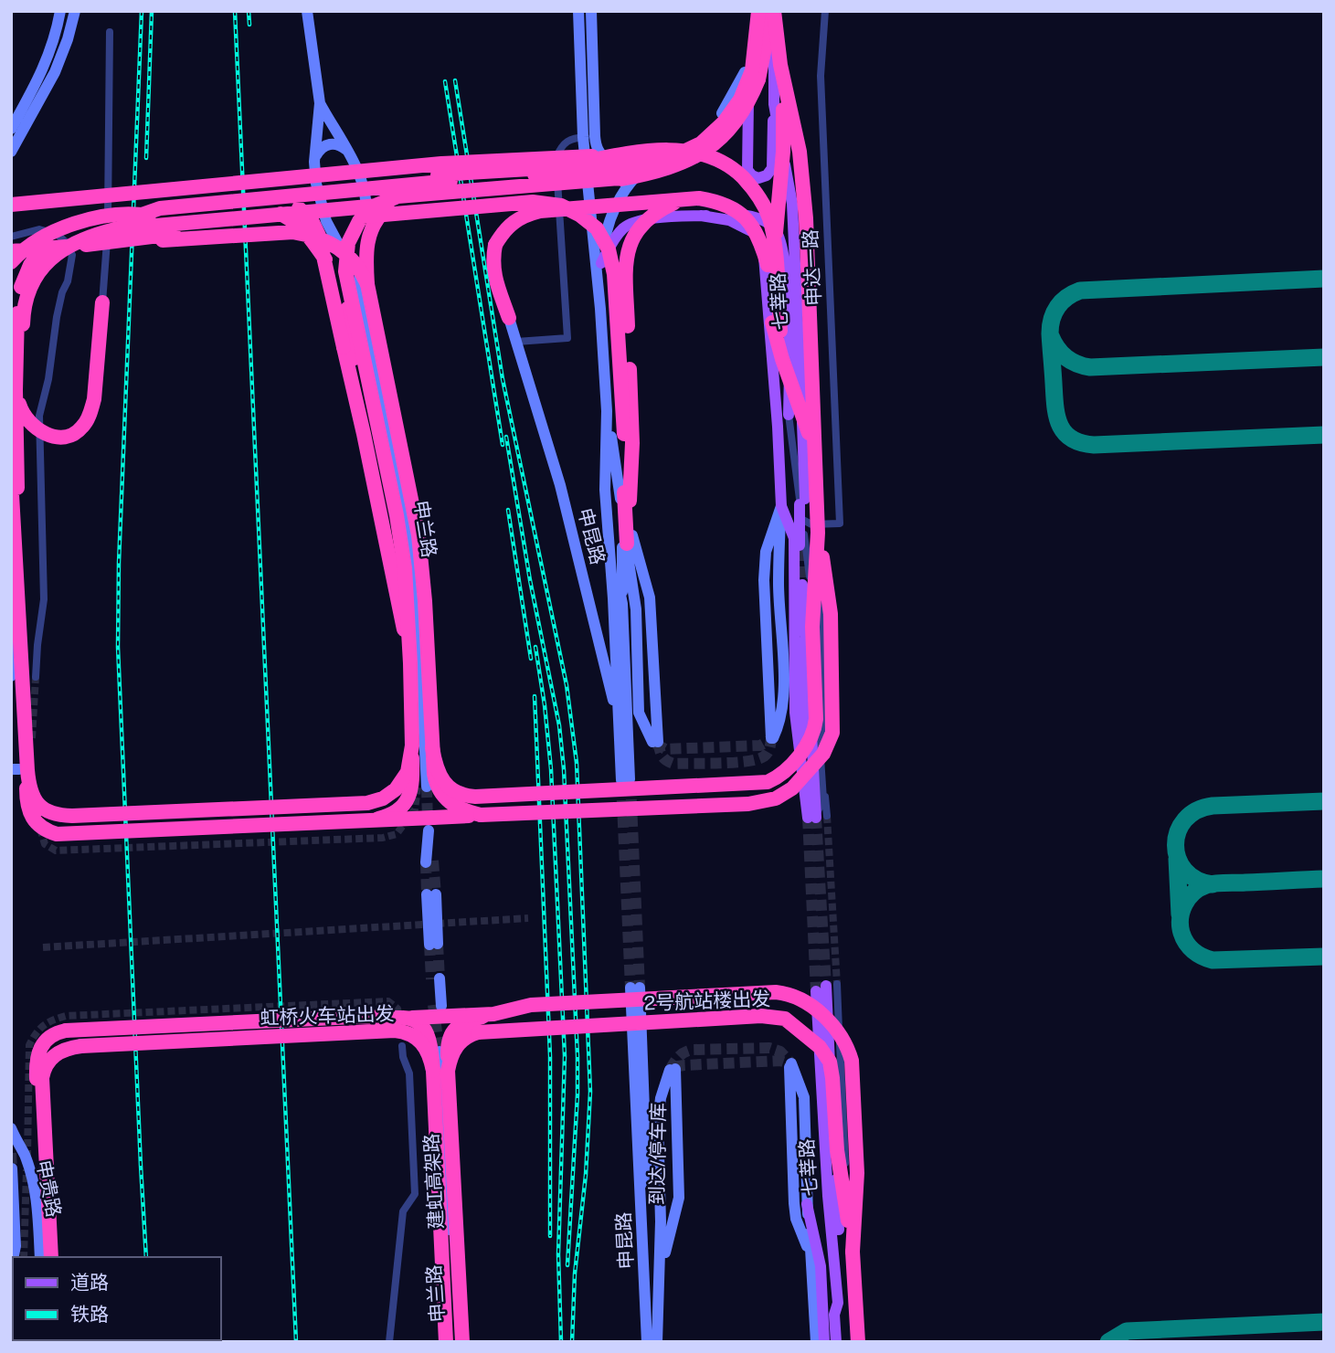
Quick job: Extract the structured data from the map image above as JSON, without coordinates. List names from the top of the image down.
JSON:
{
  "streets": {
    "highway": ["2号航站楼出发", "虹桥火车站出发", "建虹高架路"],
    "main road": [
      "七莘路",
      "申兰路",
      "申昆路",
      "到达/停车库",
      "申贵路"
    ],
    "street": ["申达一路"]
  },
  "crossings": [
    ["申昆路", "到达/停车库"],
    ["2号航站楼出发", "建虹高架路"],
    ["虹桥火车站出发", "建虹高架路"]
  ],
  "legend": ["道路", "铁路"]
}
